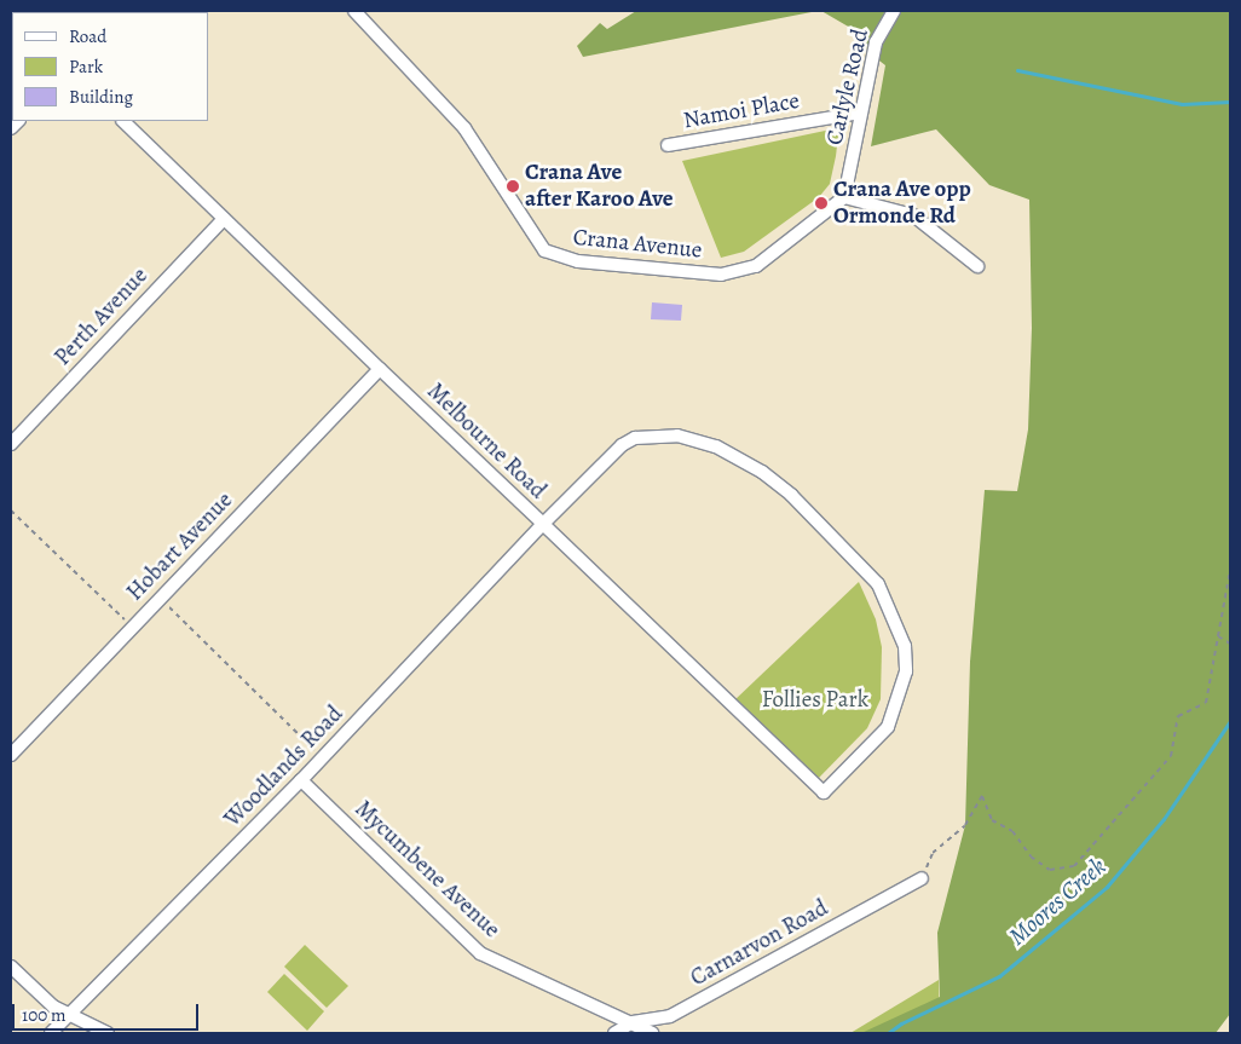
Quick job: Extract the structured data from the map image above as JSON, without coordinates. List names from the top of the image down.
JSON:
{
  "streets": {
    "street": [
      "Carlyle Road",
      "Namoi Place",
      "Crana Avenue",
      "Perth Avenue",
      "Melbourne Road",
      "Hobart Avenue",
      "Woodlands Road",
      "Mycumbene Avenue",
      "Carnarvon Road"
    ]
  },
  "crossings": [
    ["Carlyle Road", "Namoi Place"],
    ["Carlyle Road", "Crana Avenue"],
    ["Perth Avenue", "Melbourne Road"],
    ["Melbourne Road", "Hobart Avenue"],
    ["Melbourne Road", "Woodlands Road"],
    ["Woodlands Road", "Mycumbene Avenue"],
    ["Mycumbene Avenue", "Carnarvon Road"]
  ],
  "water": ["Moores Creek"],
  "parks": ["Follies Park"],
  "places": ["Crana Ave after Karoo Ave", "Crana Ave opp Ormonde Rd"],
  "legend": ["Road", "Park", "Building"],
  "scale_bar": "100 m"
}
